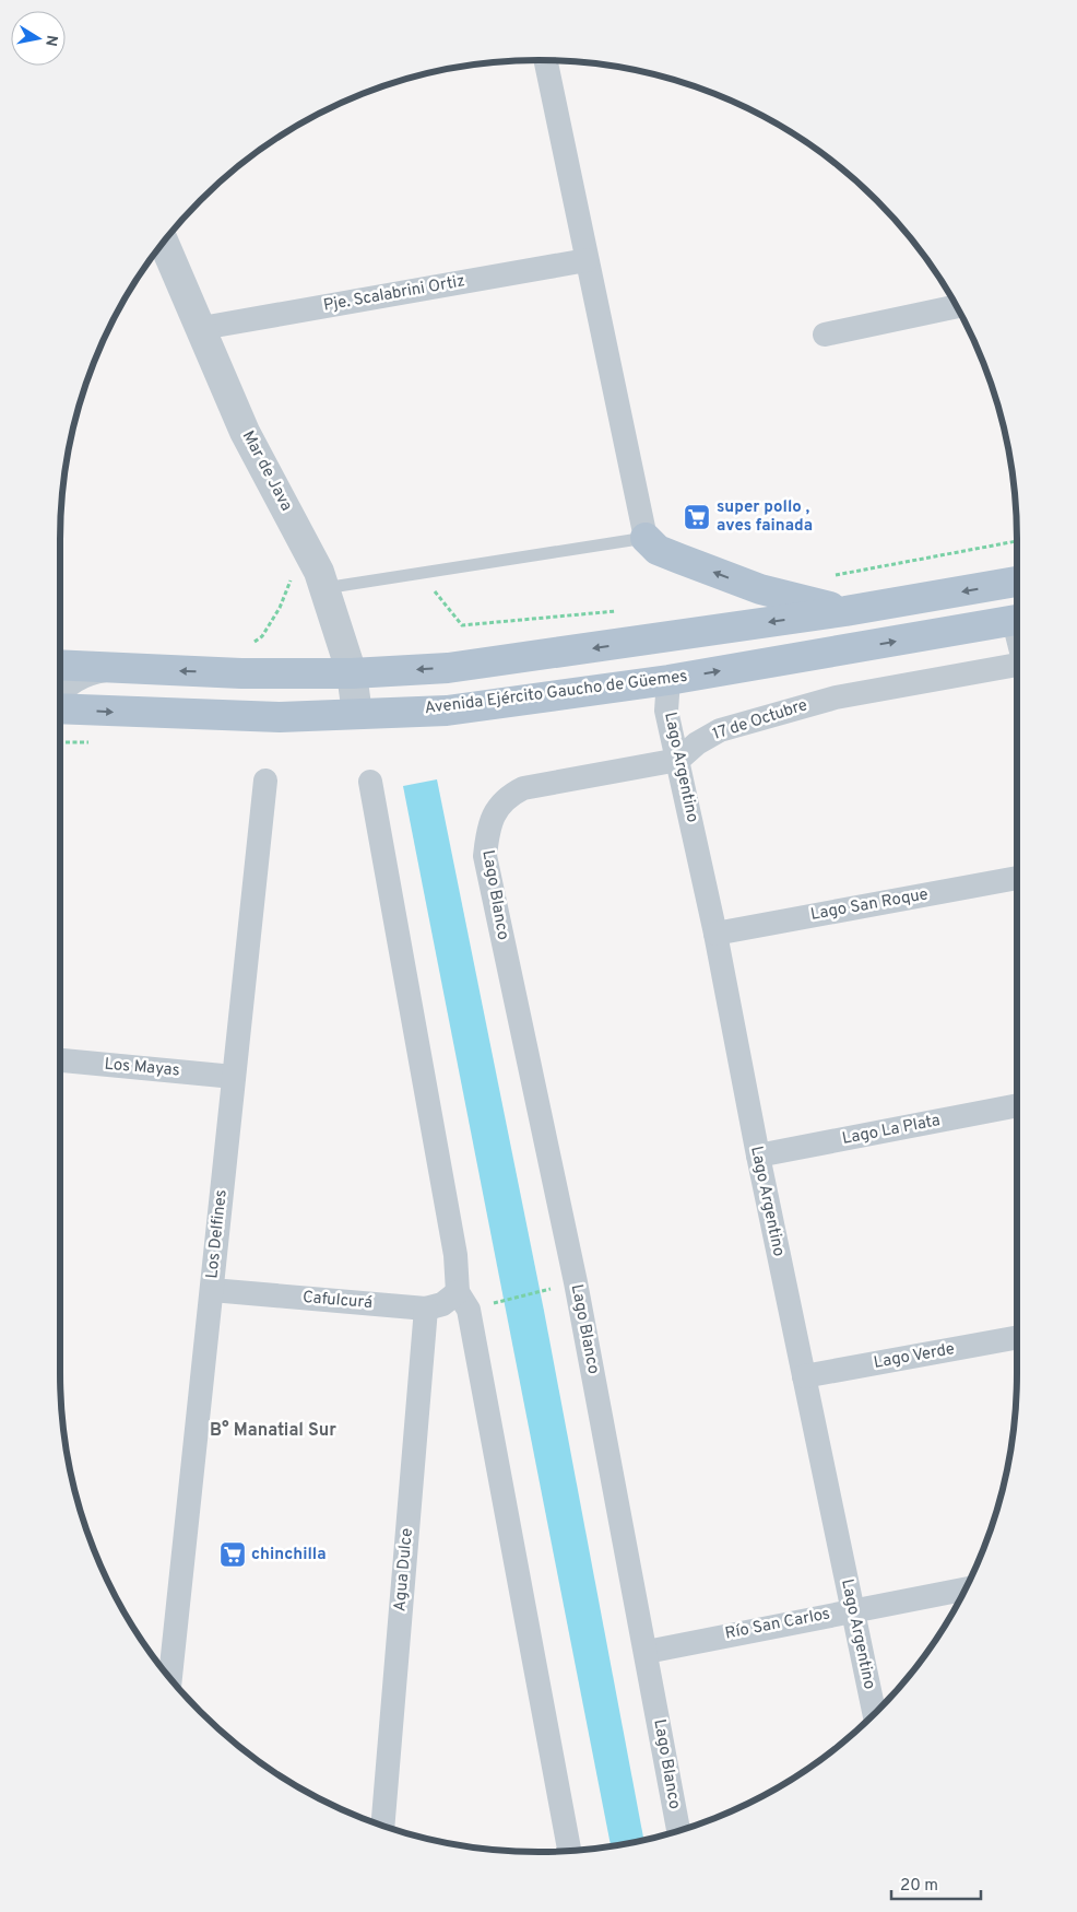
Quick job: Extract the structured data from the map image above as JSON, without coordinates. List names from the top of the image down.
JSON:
{
  "streets": {
    "main road": ["Avenida Ejército Gaucho de Güemes"],
    "street": [
      "Pje. Scalabrini Ortiz",
      "Mar de Java",
      "17 de Octubre",
      "Lago Argentino",
      "Lago Blanco",
      "Lago San Roque",
      "Los Mayas",
      "Lago La Plata",
      "Los Delfines",
      "Cafulcurá",
      "Lago Verde",
      "Agua Dulce",
      "Río San Carlos"
    ]
  },
  "crossings": [
    ["Pje. Scalabrini Ortiz", "Mar de Java"],
    ["Mar de Java", "Avenida Ejército Gaucho de Güemes"],
    ["Avenida Ejército Gaucho de Güemes", "Lago Argentino"],
    ["17 de Octubre", "Lago Argentino"],
    ["17 de Octubre", "Lago Blanco"],
    ["Lago Argentino", "Lago San Roque"],
    ["Lago Argentino", "Lago La Plata"],
    ["Lago Argentino", "Lago Verde"],
    ["Lago Argentino", "Río San Carlos"],
    ["Lago Blanco", "Río San Carlos"],
    ["Los Mayas", "Los Delfines"],
    ["Los Delfines", "Cafulcurá"],
    ["Cafulcurá", "Agua Dulce"]
  ],
  "districts": ["B° Manatial Sur"],
  "places": {
    "supermarket": ["super pollo , aves fainada", "chinchilla"]
  },
  "scale_bar": "20 m",
  "north": "right"
}
